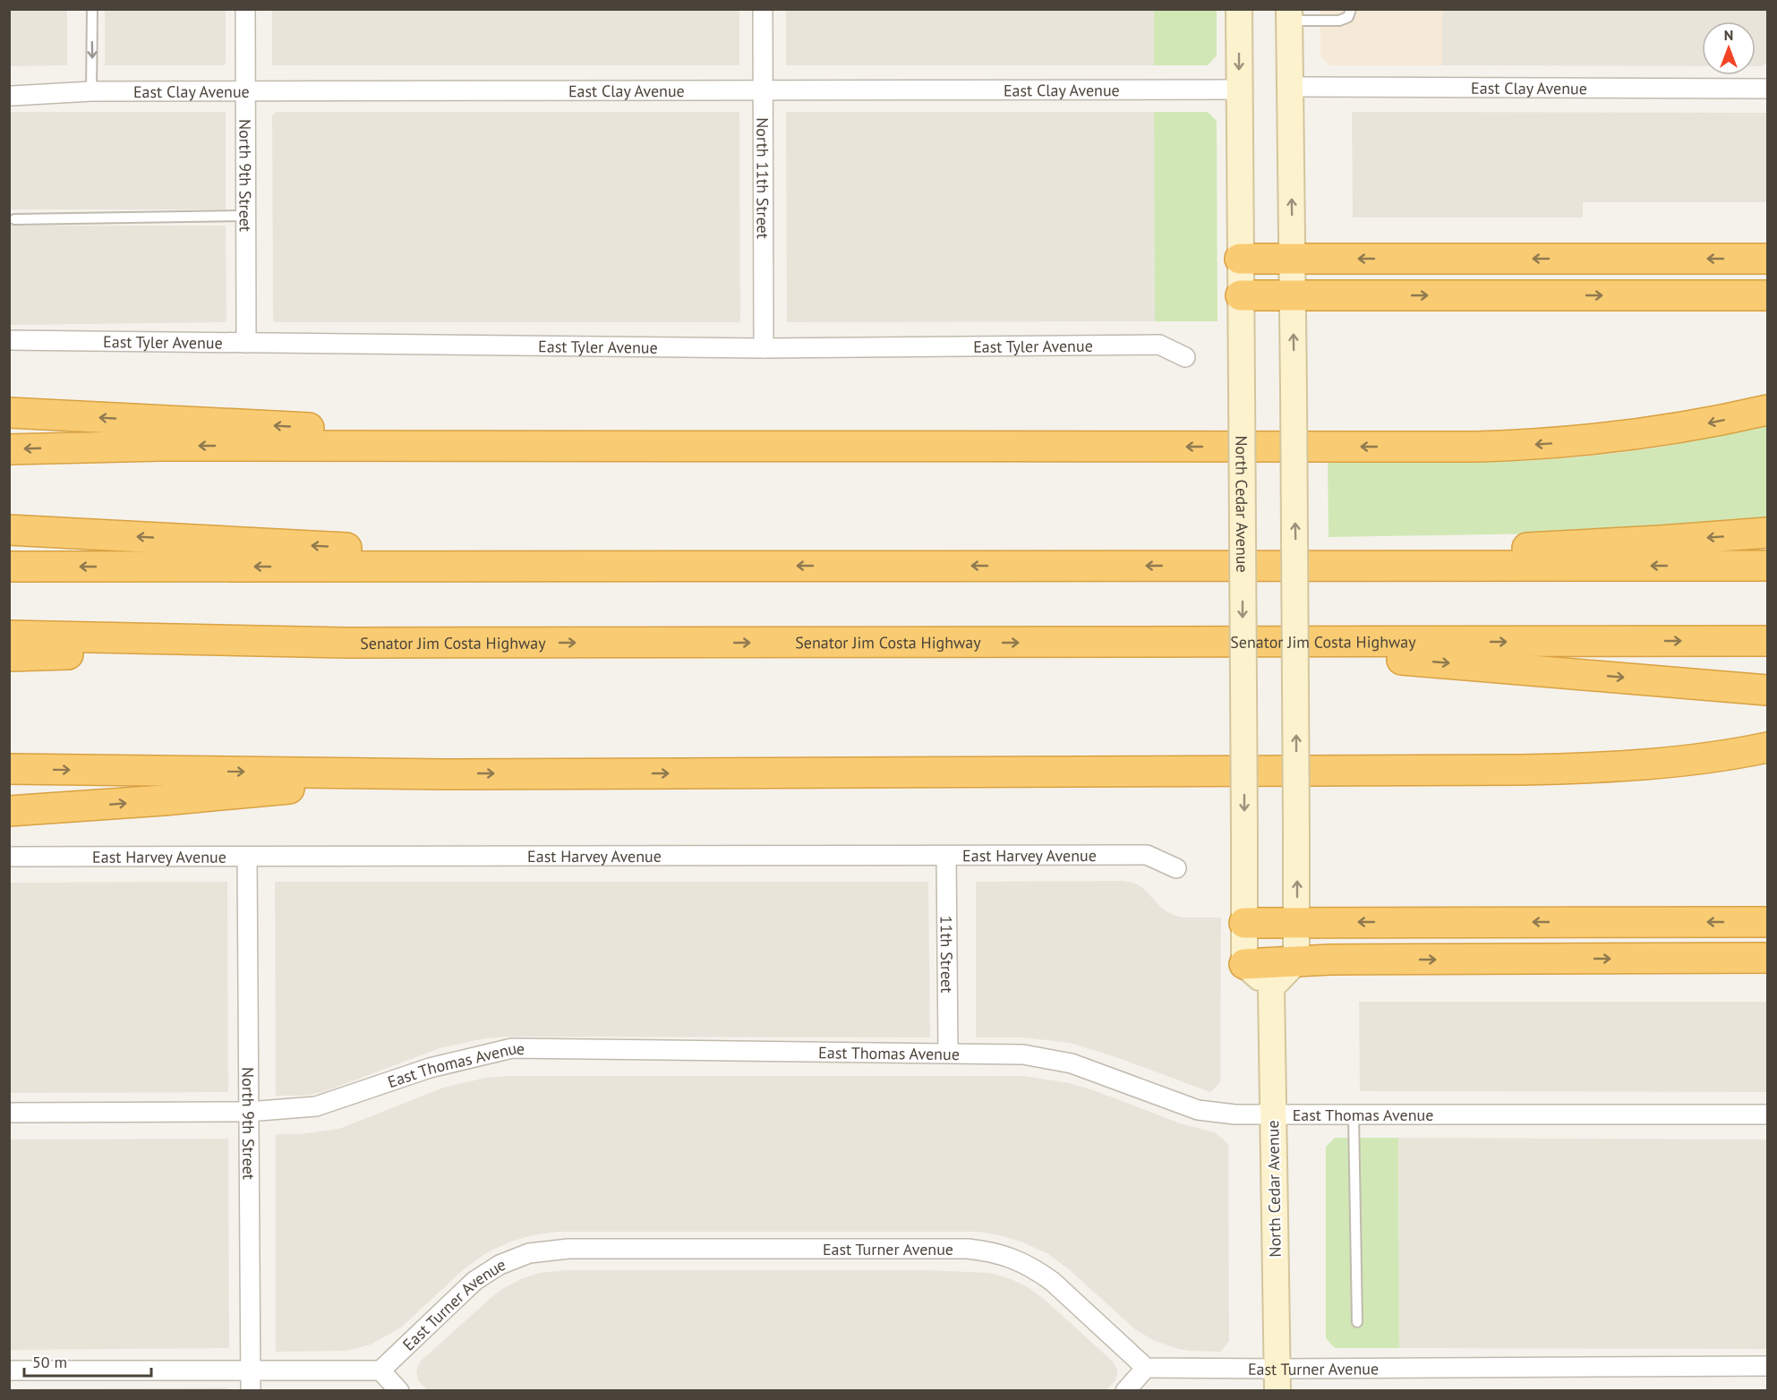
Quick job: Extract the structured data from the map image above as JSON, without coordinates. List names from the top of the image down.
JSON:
{
  "streets": {
    "highway": ["Senator Jim Costa Highway"],
    "main road": ["North Cedar Avenue"],
    "street": [
      "East Clay Avenue",
      "North 9th Street",
      "North 11th Street",
      "East Tyler Avenue",
      "East Harvey Avenue",
      "11th Street",
      "East Thomas Avenue",
      "East Turner Avenue"
    ]
  },
  "crossings": [
    ["East Clay Avenue", "North 9th Street"],
    ["East Clay Avenue", "North 11th Street"],
    ["East Clay Avenue", "North Cedar Avenue"],
    ["North 9th Street", "East Tyler Avenue"],
    ["North 9th Street", "East Harvey Avenue"],
    ["North 9th Street", "East Thomas Avenue"],
    ["North 11th Street", "East Tyler Avenue"],
    ["North Cedar Avenue", "East Thomas Avenue"],
    ["North Cedar Avenue", "East Turner Avenue"],
    ["East Harvey Avenue", "11th Street"],
    ["11th Street", "East Thomas Avenue"]
  ],
  "scale_bar": "50 m",
  "north": "top"
}
